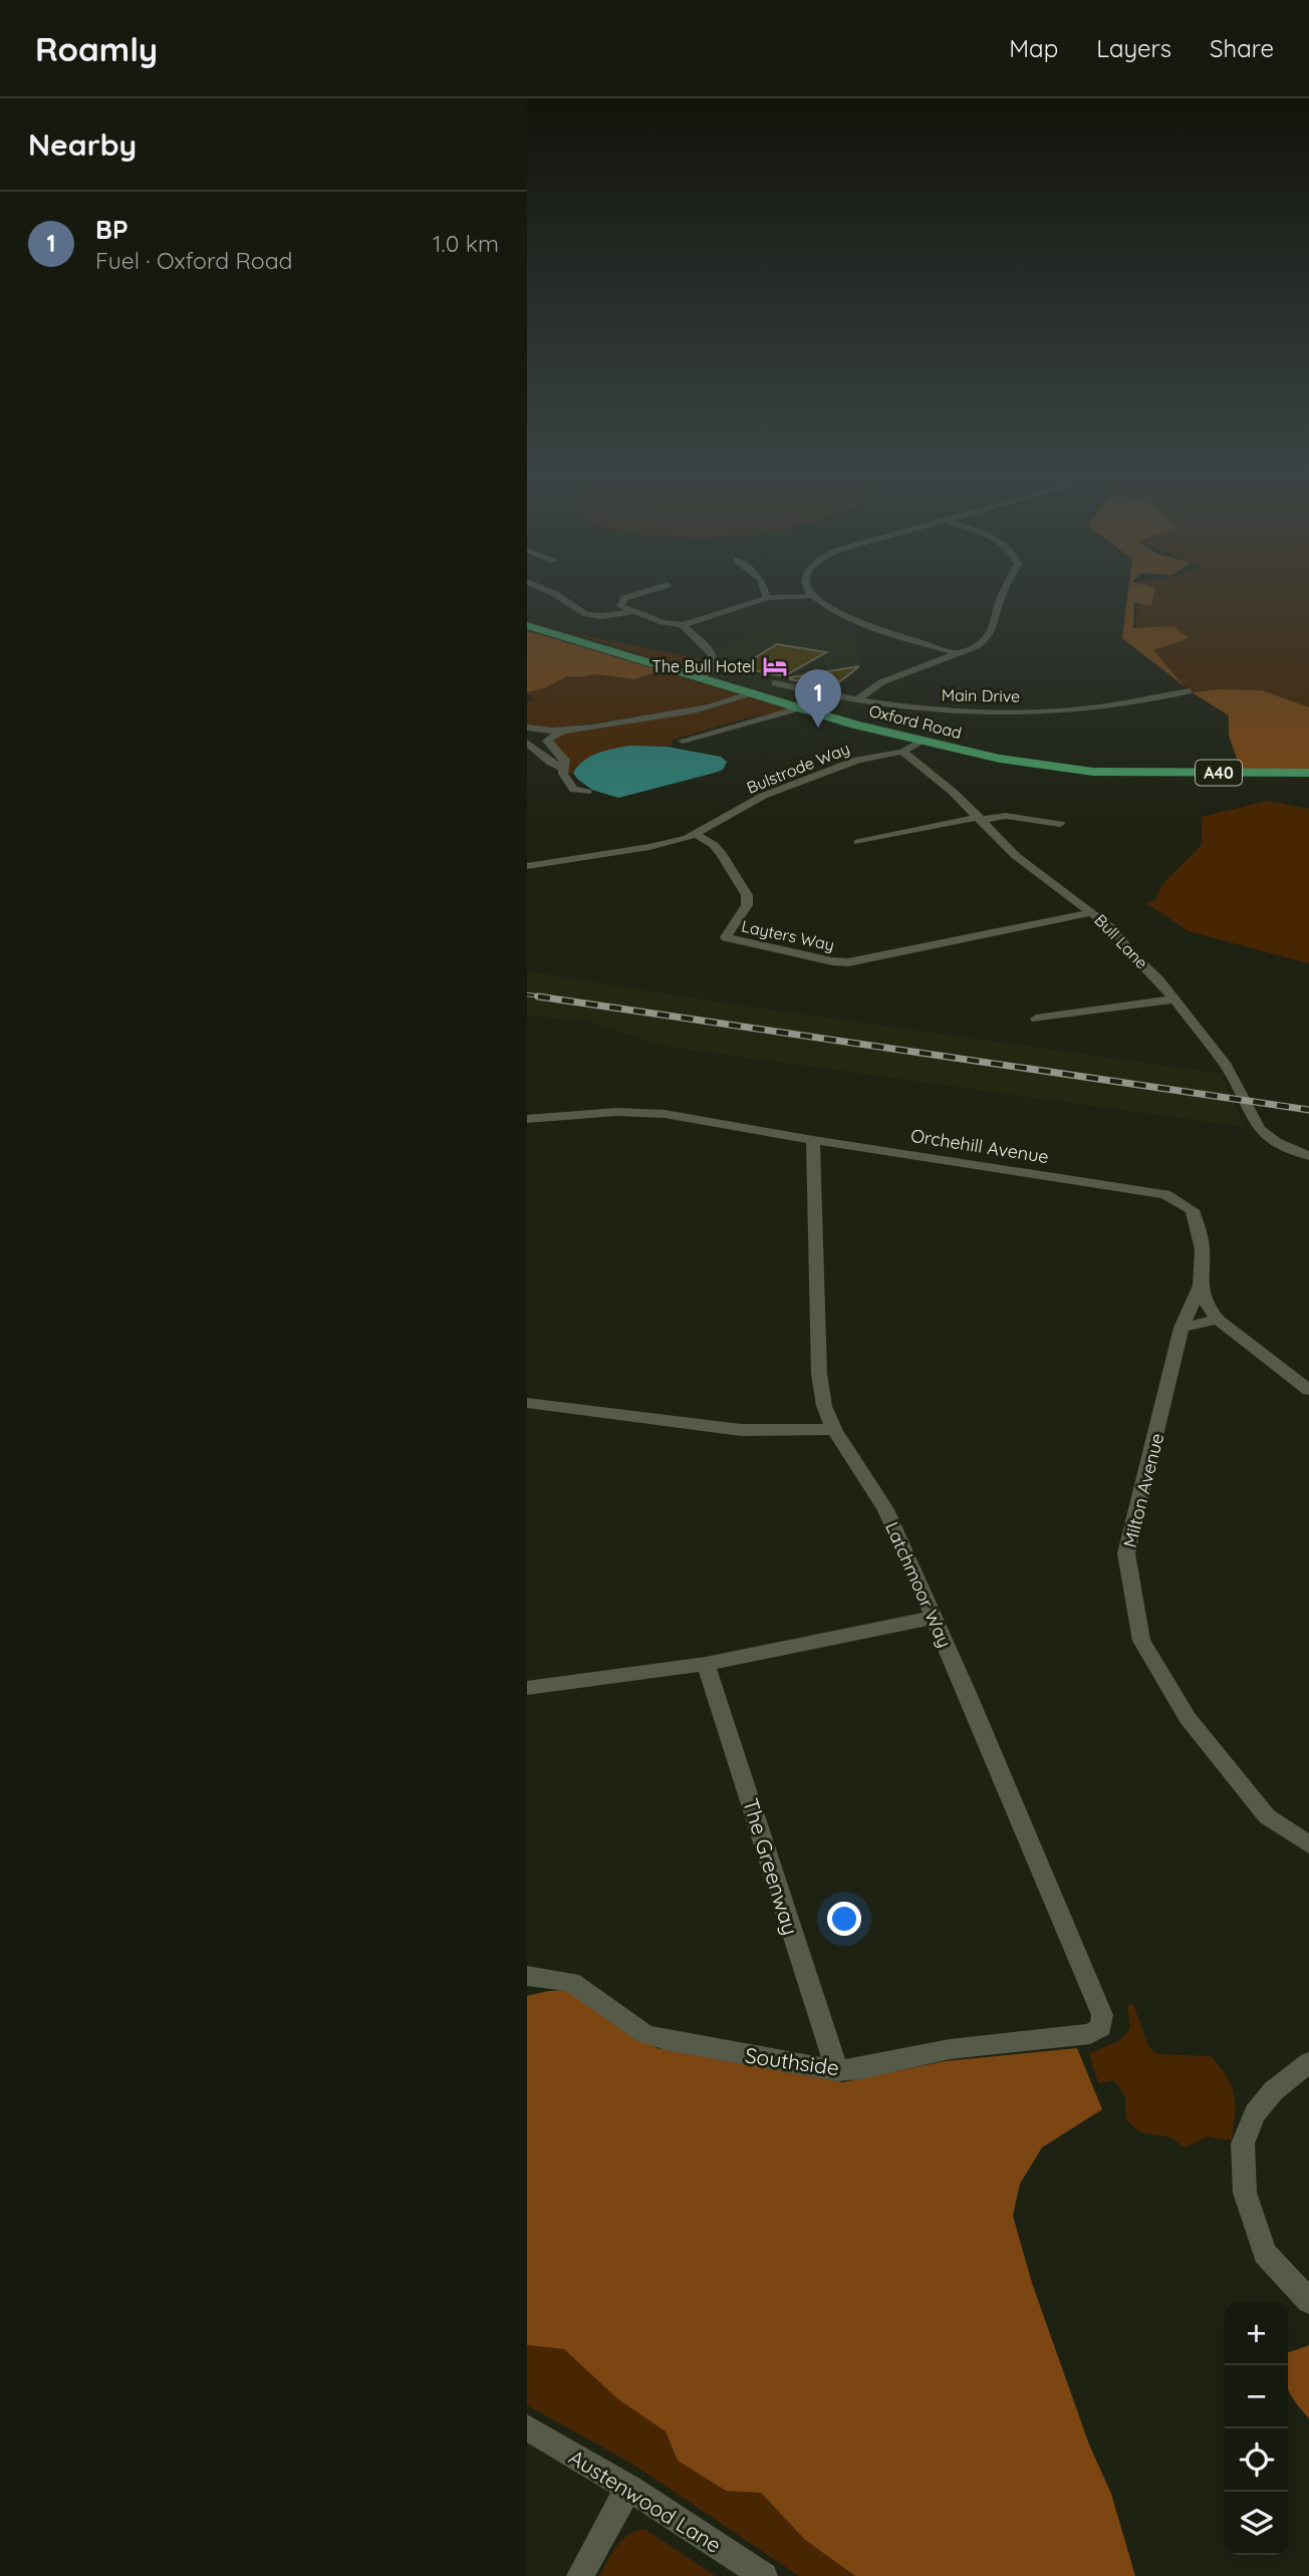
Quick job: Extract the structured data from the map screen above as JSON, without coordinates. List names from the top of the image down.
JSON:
{
  "streets": {
    "main road": ["Oxford Road", "A40"],
    "street": [
      "Main Drive",
      "Bulstrode Way",
      "Layters Way",
      "Bull Lane",
      "Orchehill Avenue",
      "Milton Avenue",
      "Latchmoor Way",
      "The Greenway",
      "Southside",
      "Austenwood Lane"
    ]
  },
  "crossings": [
    ["Oxford Road", "Bulstrode Way"],
    ["Bulstrode Way", "Layters Way"],
    ["Bulstrode Way", "Bull Lane"],
    ["Layters Way", "Bull Lane"],
    ["Orchehill Avenue", "Milton Avenue"],
    ["Orchehill Avenue", "Latchmoor Way"],
    ["Latchmoor Way", "Southside"],
    ["The Greenway", "Southside"]
  ],
  "places": {
    "hotel": ["The Bull Hotel"]
  },
  "page": {
    "header": "Roamly",
    "nav": ["Map", "Layers", "Share"],
    "heading": "Nearby",
    "list": [
      {
        "mark": "1",
        "name": "BP",
        "note": "Fuel · Oxford Road",
        "value": "1.0 km"
      }
    ],
    "pins": "1",
    "map_buttons": ["+", "−"]
  }
}
